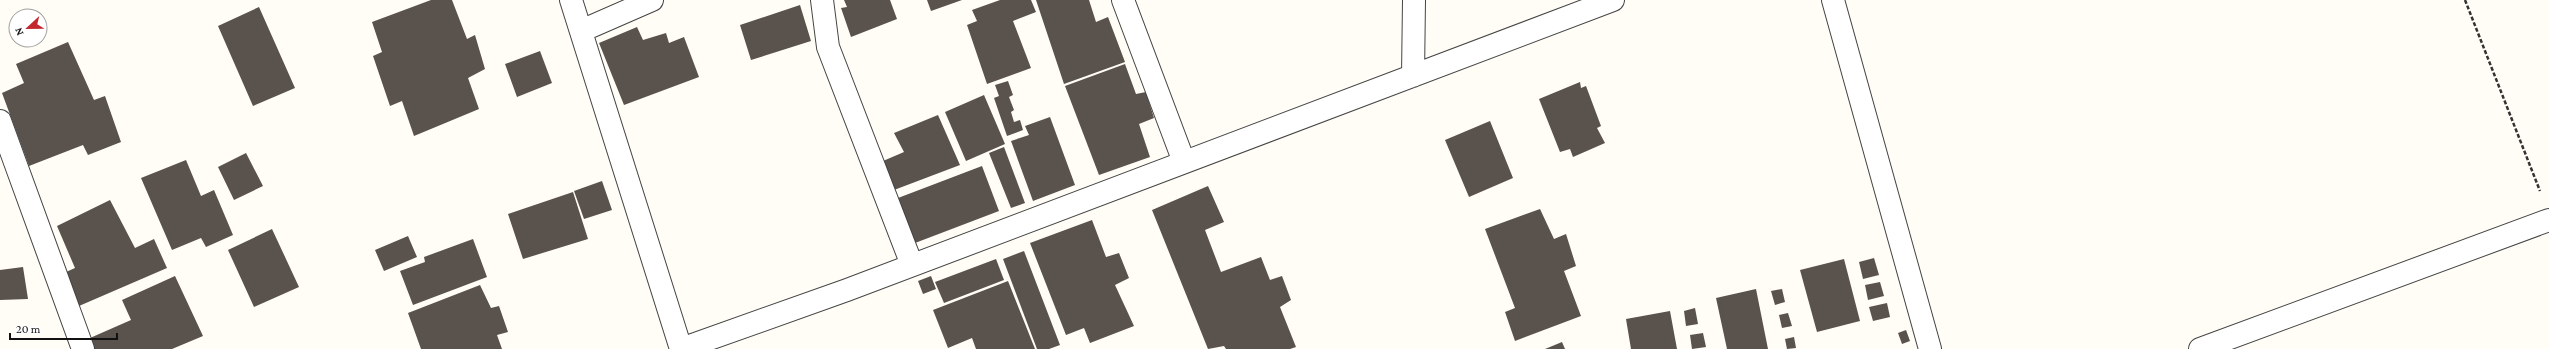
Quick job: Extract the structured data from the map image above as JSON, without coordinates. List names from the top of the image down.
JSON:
{
  "scale_bar": "20 m",
  "north": "left"
}
